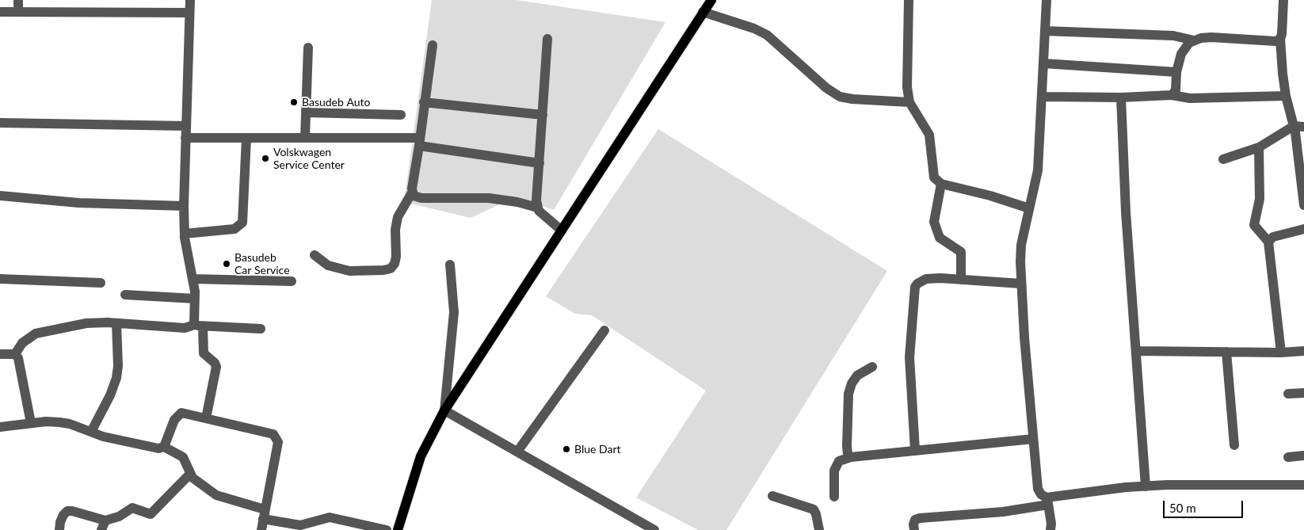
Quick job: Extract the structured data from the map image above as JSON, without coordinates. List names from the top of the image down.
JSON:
{
  "places": [
    "Basudeb Auto",
    "Volskwagen Service Center",
    "Basudeb Car Service",
    "Blue Dart"
  ],
  "scale_bar": "50 m"
}
